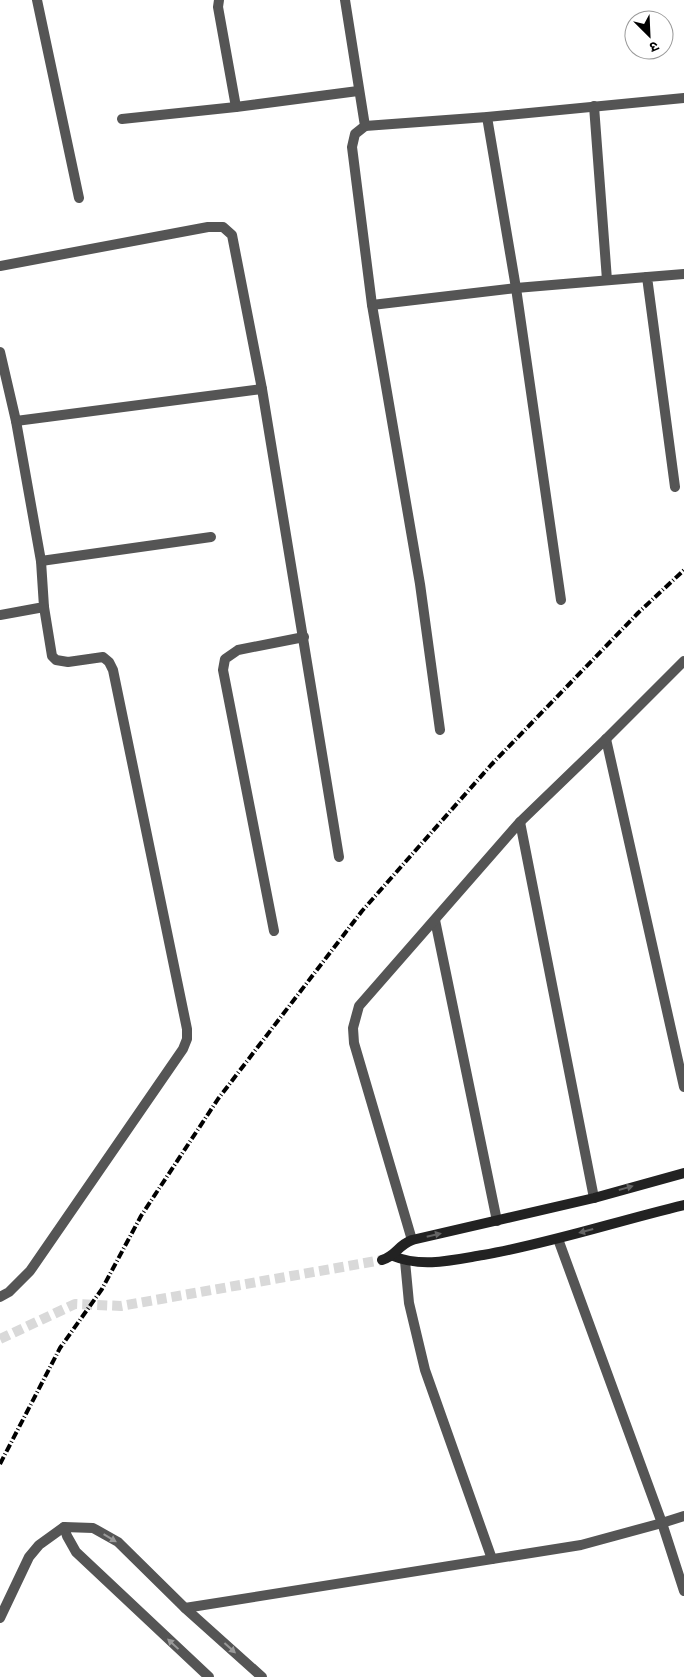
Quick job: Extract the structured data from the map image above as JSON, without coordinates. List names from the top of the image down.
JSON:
{
  "north": "bottom right"
}
